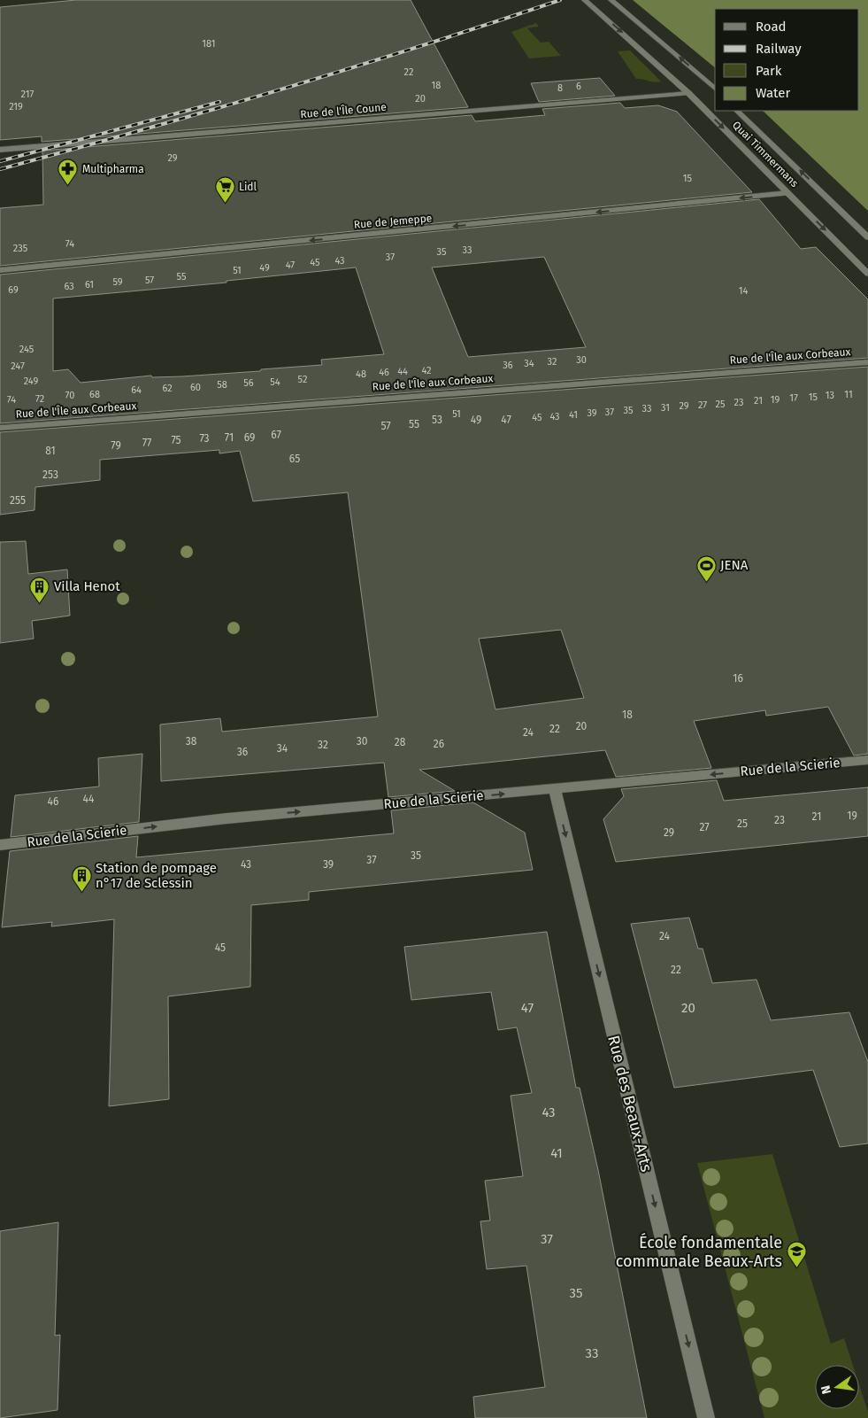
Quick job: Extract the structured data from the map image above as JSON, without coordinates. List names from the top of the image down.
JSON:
{
  "streets": {
    "street": [
      "Rue de l'Île Coune",
      "Quai Timmermans",
      "Rue de Jemeppe",
      "Rue de l'Île aux Corbeaux",
      "Rue de la Scierie",
      "Rue des Beaux-Arts"
    ]
  },
  "crossings": [
    ["Rue de l'Île Coune", "Quai Timmermans"],
    ["Quai Timmermans", "Rue de Jemeppe"],
    ["Rue de la Scierie", "Rue des Beaux-Arts"]
  ],
  "one_way": ["Rue de Jemeppe", "Rue des Beaux-Arts"],
  "places": {
    "pharmacy": ["Multipharma"],
    "supermarket": ["Lidl"],
    "sports": ["JENA"],
    "building": ["Villa Henot", "Station de pompage n°17 de Sclessin"],
    "school or university": ["École fondamentale communale Beaux-Arts"]
  },
  "house_numbers": [
    "181",
    "22",
    "18",
    "6",
    "8",
    "217",
    "20",
    "219",
    "29",
    "15",
    "74",
    "235",
    "33",
    "35",
    "37",
    "43",
    "45",
    "47",
    "49",
    "51",
    "55",
    "57",
    "59",
    "61",
    "63",
    "69",
    "14",
    "245",
    "30",
    "32",
    "34",
    "36",
    "247",
    "42",
    "44",
    "46",
    "48",
    "52",
    "249",
    "54",
    "56",
    "58",
    "60",
    "62",
    "64",
    "68",
    "11",
    "70",
    "13",
    "15",
    "17",
    "72",
    "74",
    "19",
    "21",
    "23",
    "25",
    "27",
    "29",
    "31",
    "33",
    "35",
    "37",
    "39",
    "51",
    "41",
    "43",
    "45",
    "53",
    "49",
    "47",
    "55",
    "57",
    "67",
    "71",
    "69",
    "73",
    "75",
    "77",
    "79",
    "81",
    "65",
    "253",
    "255",
    "16",
    "18",
    "20",
    "22",
    "24",
    "38",
    "30",
    "28",
    "26",
    "32",
    "34",
    "36",
    "44",
    "46",
    "19",
    "21",
    "23",
    "25",
    "27",
    "29",
    "35",
    "37",
    "43",
    "39",
    "24",
    "45",
    "22",
    "47",
    "20",
    "43",
    "41",
    "37",
    "35",
    "33"
  ],
  "legend": [
    "Road",
    "Railway",
    "Park",
    "Water"
  ],
  "north": "left"
}
